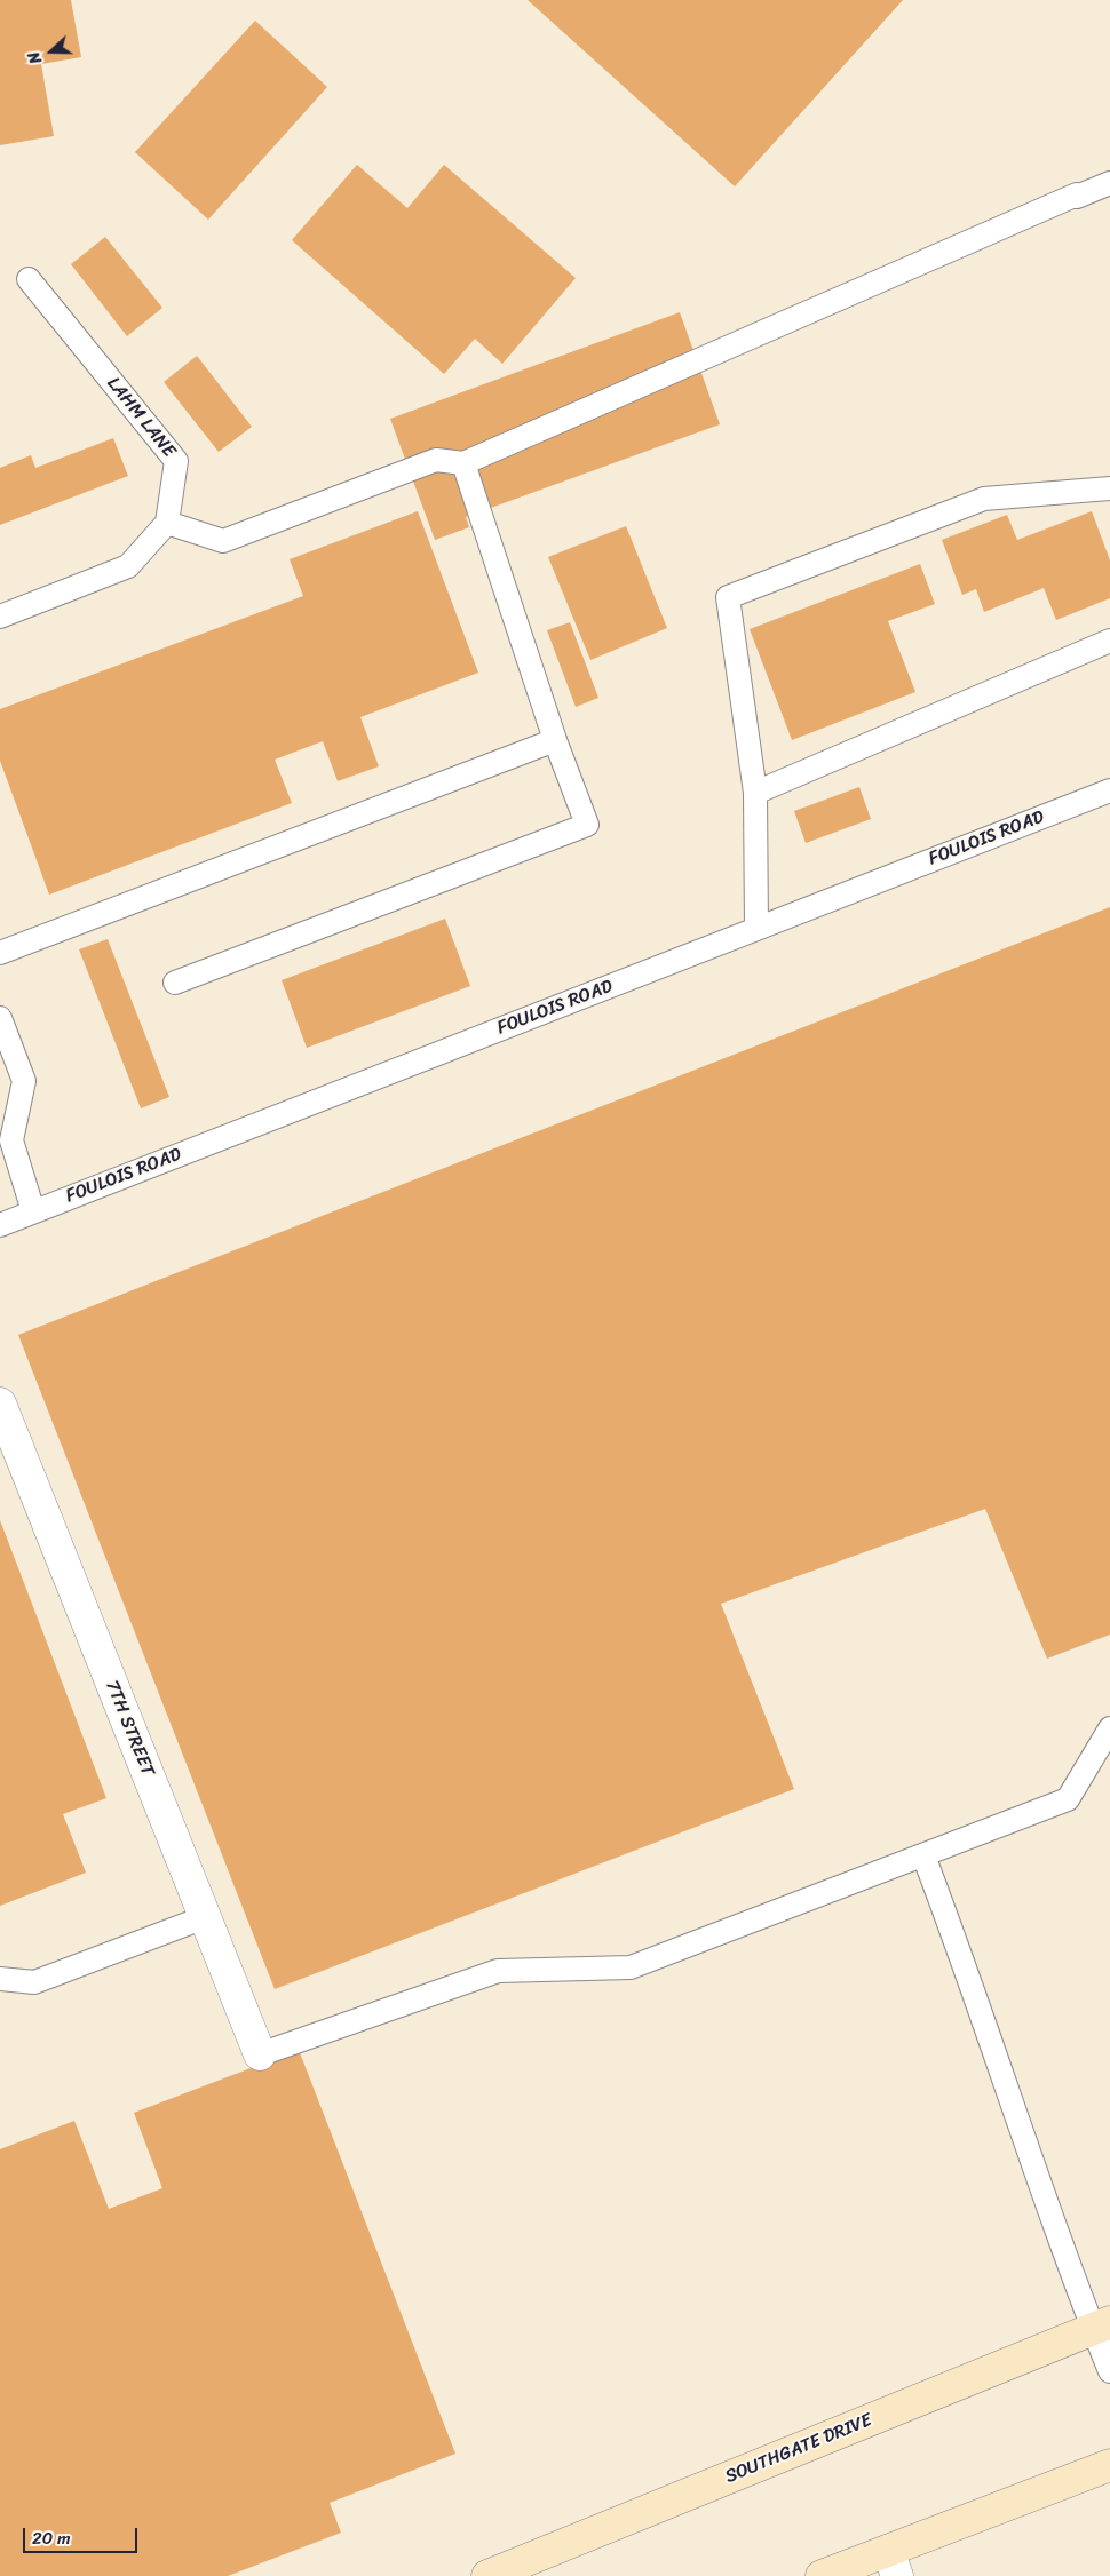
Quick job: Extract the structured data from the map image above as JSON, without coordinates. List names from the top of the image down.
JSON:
{
  "streets": {
    "main road": ["SOUTHGATE DRIVE"],
    "street": ["7TH STREET"],
    "lane": ["LAHM LANE", "FOULOIS ROAD"]
  },
  "scale_bar": "20 m",
  "north": "left"
}
